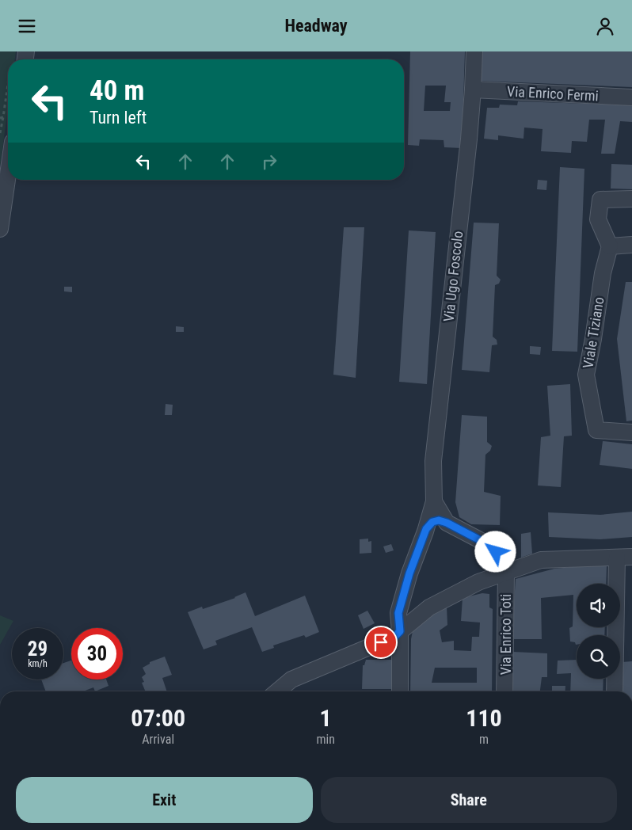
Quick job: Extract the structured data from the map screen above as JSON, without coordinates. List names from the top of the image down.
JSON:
{
  "streets": {
    "street": [
      "Via Enrico Fermi",
      "Via Ugo Foscolo",
      "Viale Tiziano",
      "Via Enrico Toti"
    ]
  },
  "crossings": [
    ["Via Enrico Fermi", "Via Ugo Foscolo"]
  ],
  "page": {
    "header": "Headway",
    "turn": ["40 m", "Turn left"],
    "speed": "29 km/h",
    "limit": "30",
    "eta": [
      "07:00",
      "Arrival",
      "1",
      "min",
      "110",
      "m"
    ],
    "buttons": ["Exit", "Share"]
  }
}
